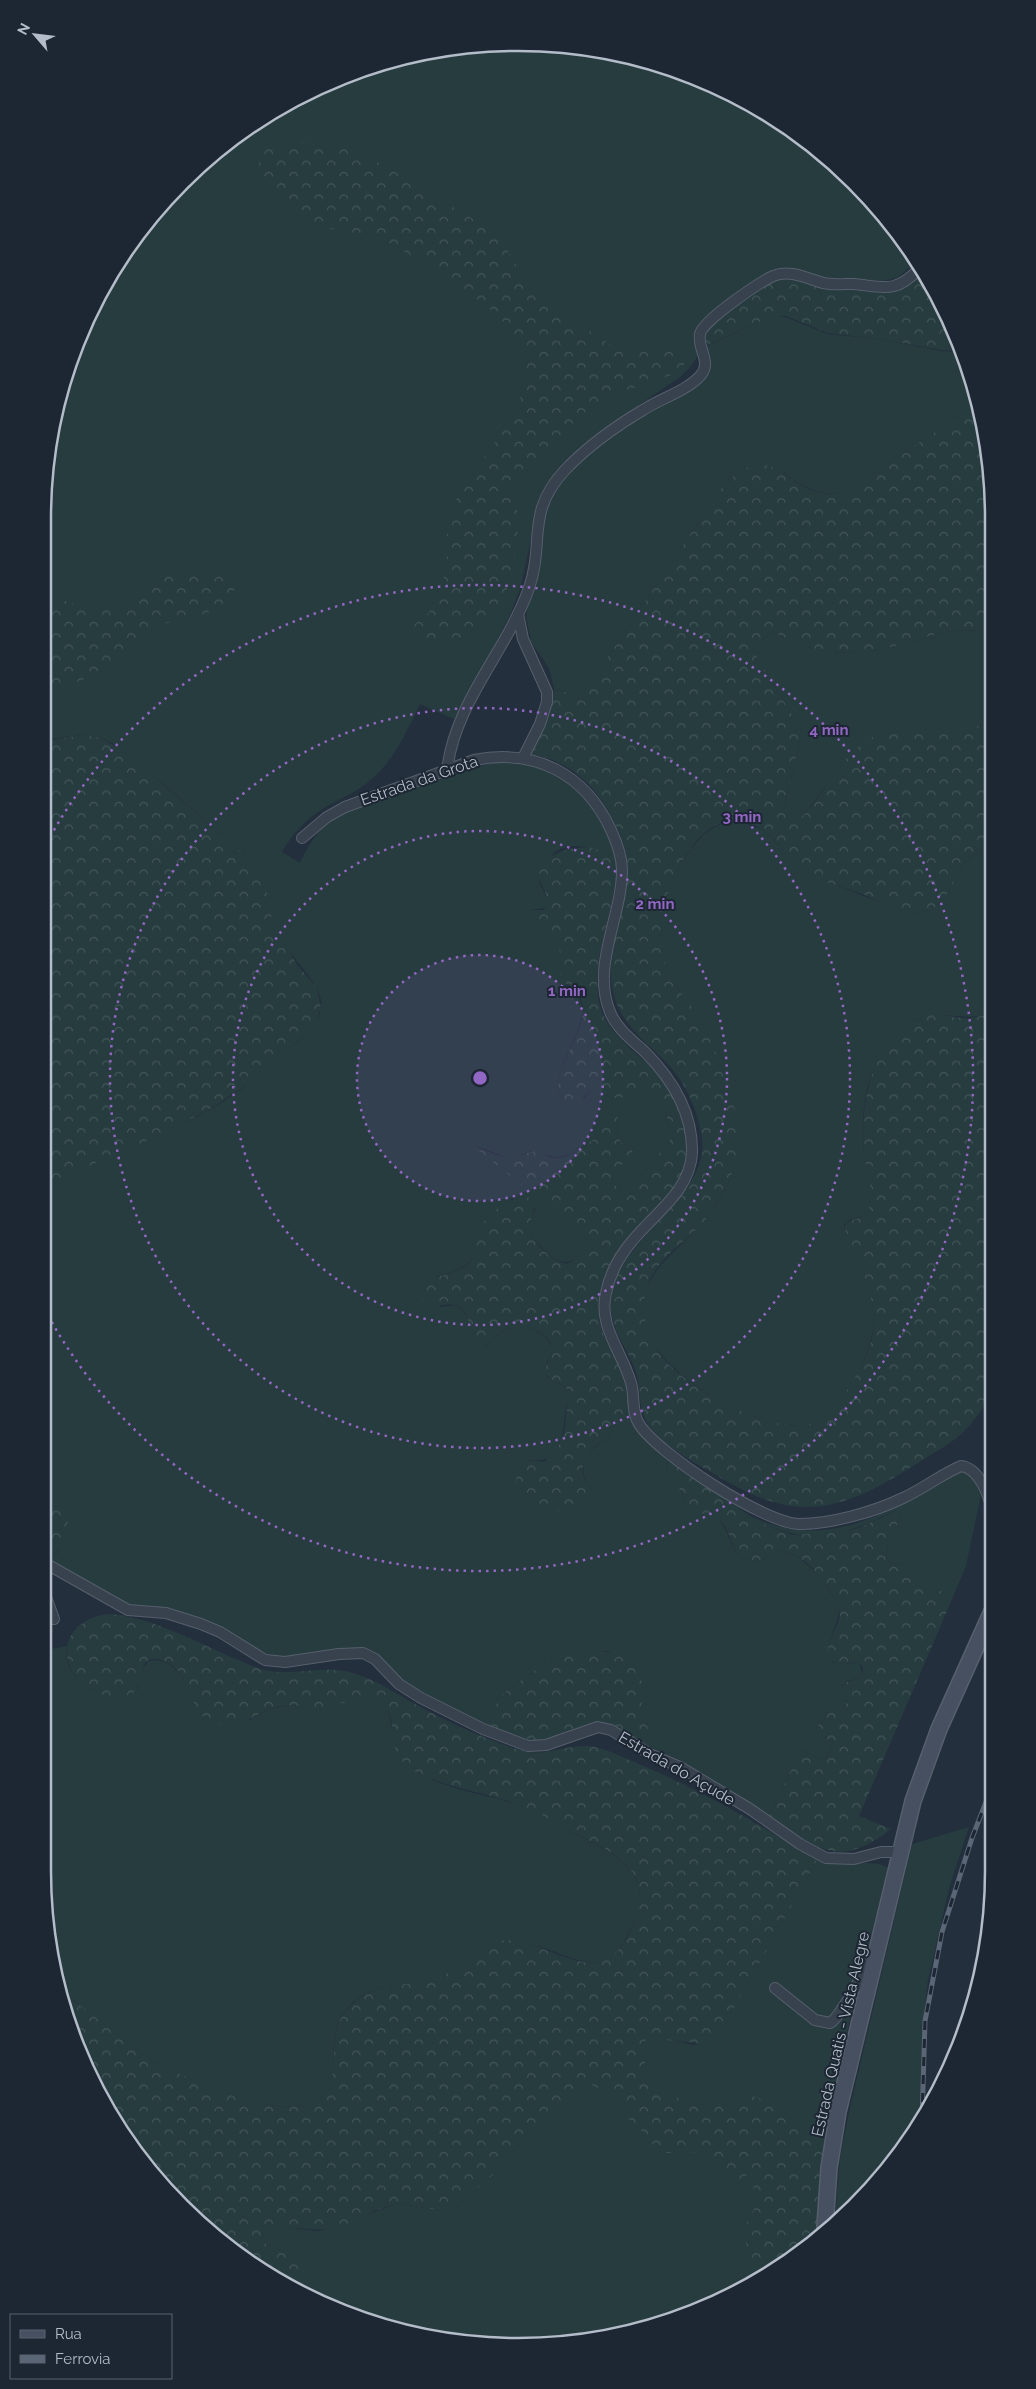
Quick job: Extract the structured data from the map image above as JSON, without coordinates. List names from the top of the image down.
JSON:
{
  "streets": {
    "street": ["Estrada da Grota", "Estrada do Açude", "Estrada Quatis - Vista Alegre"]
  },
  "crossings": [
    ["Estrada do Açude", "Estrada Quatis - Vista Alegre"]
  ],
  "legend": ["Rua", "Ferrovia"],
  "north": "top left",
  "rings": [
    "4 min",
    "3 min",
    "2 min",
    "1 min"
  ]
}
